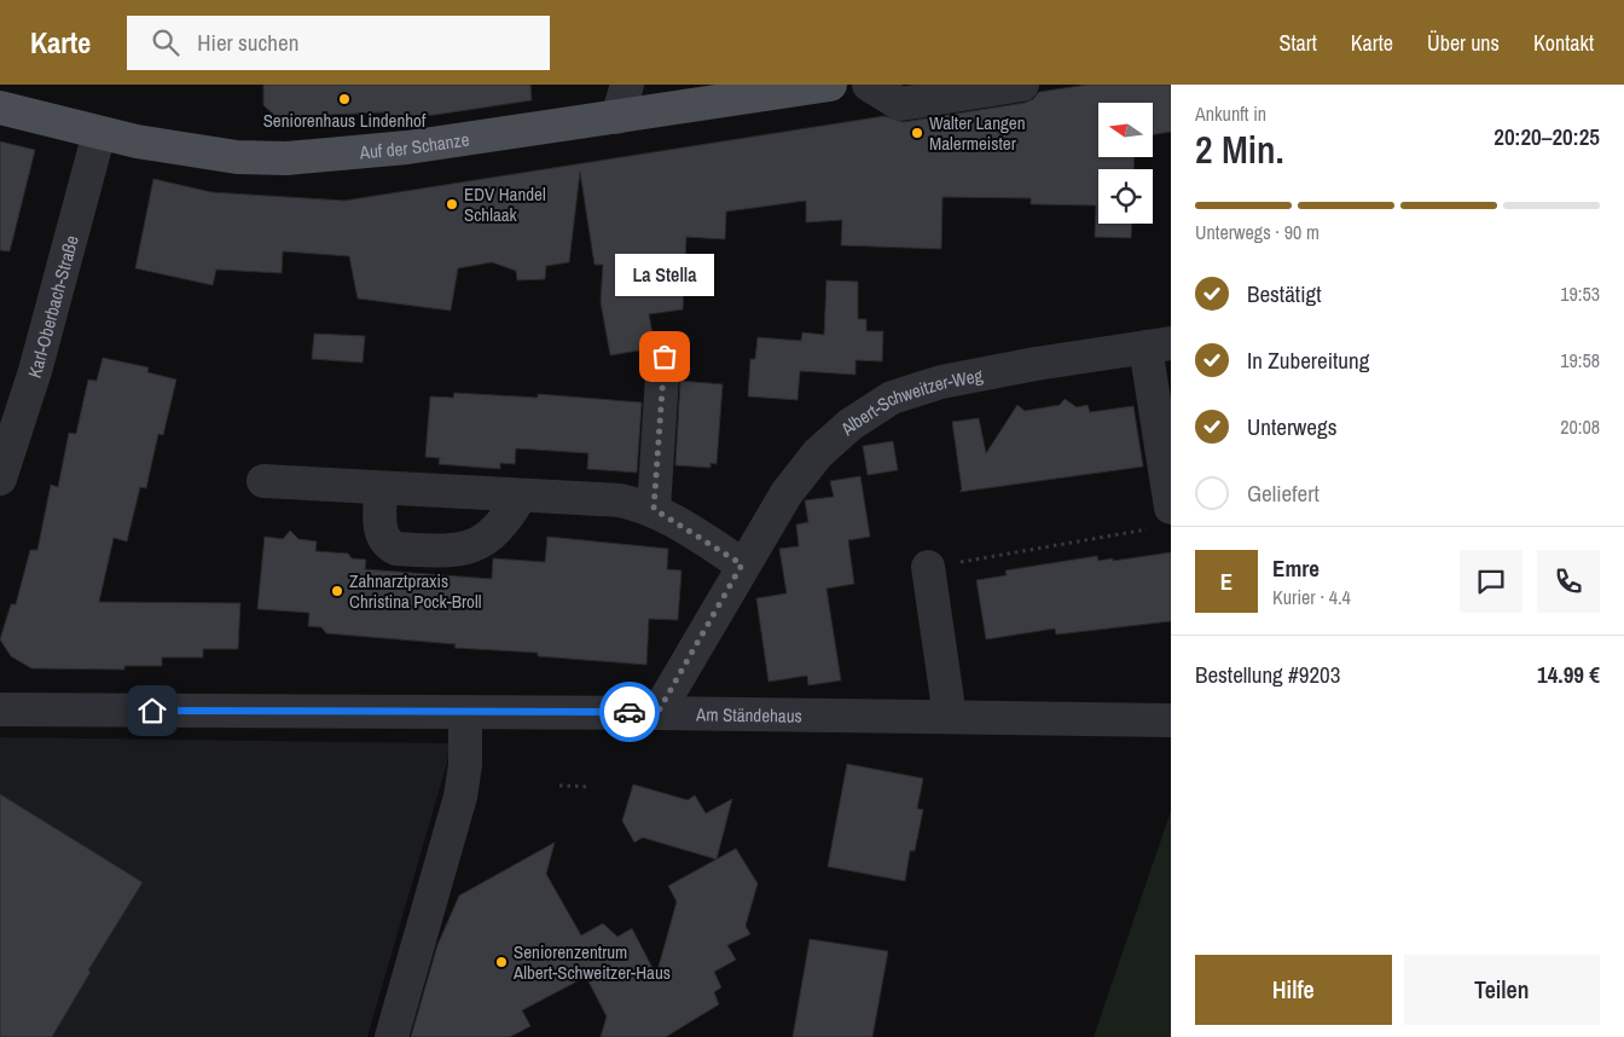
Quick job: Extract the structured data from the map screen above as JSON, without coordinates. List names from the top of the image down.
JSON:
{
  "streets": {
    "main road": ["Auf der Schanze"],
    "street": ["Karl-Oberbach-Straße", "Albert-Schweitzer-Weg", "Am Ständehaus"]
  },
  "crossings": [
    ["Auf der Schanze", "Karl-Oberbach-Straße"],
    ["Albert-Schweitzer-Weg", "Am Ständehaus"]
  ],
  "places": [
    "Seniorenhaus Lindenhof",
    "Walter Langen Malermeister",
    "EDV Handel Schlaak",
    "La Stella",
    "Zahnarztpraxis Christina Pock-Broll",
    "Seniorenzentrum Albert-Schweitzer-Haus"
  ],
  "north": "left",
  "page": {
    "header": "Karte",
    "search": "Hier suchen",
    "nav": [
      "Start",
      "Karte",
      "Über uns",
      "Kontakt"
    ],
    "heading": ["2 Min.", "Ankunft in", "20:20–20:25"],
    "panel": [
      "Emre",
      "Kurier · 4.4",
      "Bestellung #9203",
      "14.99 €"
    ],
    "bar": "Unterwegs · 90 m",
    "bubble": "La Stella",
    "list": [
      ["Bestätigt", "19:53"],
      ["In Zubereitung", "19:58"],
      ["Unterwegs", "20:08"],
      "Geliefert"
    ],
    "round": "E",
    "buttons": ["Hilfe", "Teilen"]
  }
}
